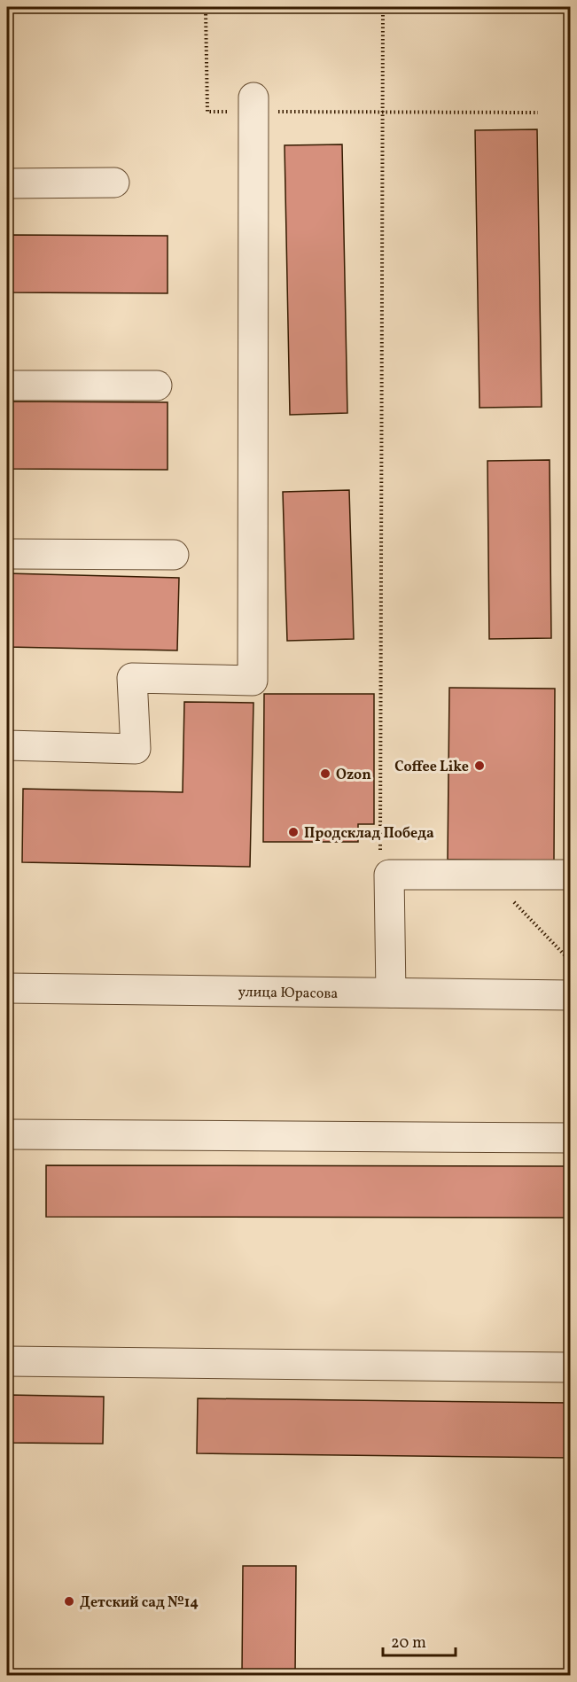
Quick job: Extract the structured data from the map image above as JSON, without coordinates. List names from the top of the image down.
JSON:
{
  "streets": {
    "street": ["улица Юрасова"]
  },
  "places": [
    "Coffee Like",
    "Ozon",
    "Продсклад Победа",
    "Детский сад №14"
  ],
  "scale_bar": "20 m"
}
